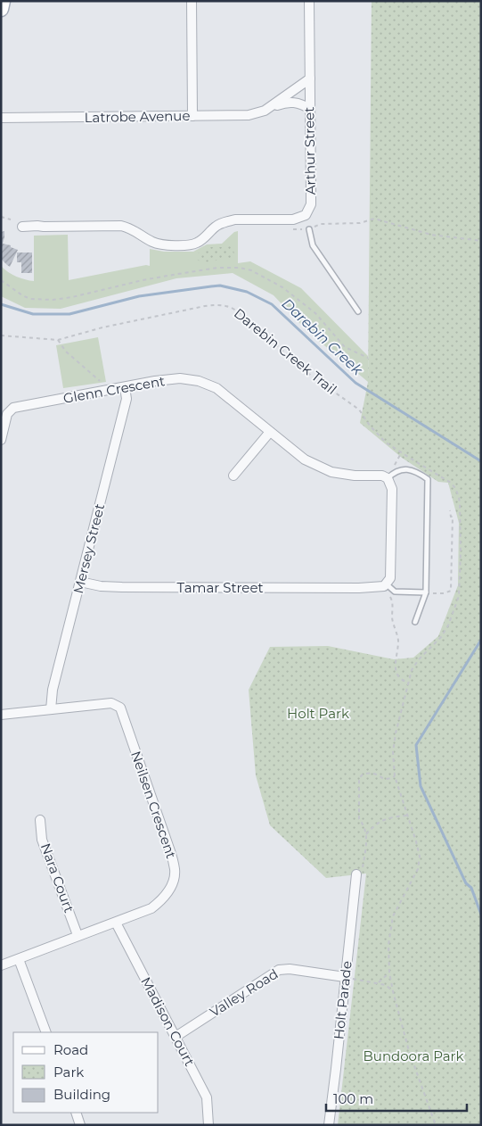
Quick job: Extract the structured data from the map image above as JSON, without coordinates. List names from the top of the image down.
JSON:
{
  "streets": {
    "street": [
      "Latrobe Avenue",
      "Arthur Street",
      "Glenn Crescent",
      "Mersey Street",
      "Tamar Street",
      "Neilsen Crescent",
      "Nara Court",
      "Valley Road",
      "Holt Parade",
      "Madison Court"
    ],
    "path": ["Darebin Creek Trail"]
  },
  "crossings": [
    ["Latrobe Avenue", "Arthur Street"],
    ["Glenn Crescent", "Mersey Street"],
    ["Mersey Street", "Tamar Street"],
    ["Mersey Street", "Neilsen Crescent"],
    ["Neilsen Crescent", "Nara Court"],
    ["Neilsen Crescent", "Madison Court"],
    ["Valley Road", "Holt Parade"],
    ["Valley Road", "Madison Court"]
  ],
  "water": ["Darebin Creek"],
  "parks": ["Holt Park", "Bundoora Park"],
  "legend": ["Road", "Park", "Building"],
  "scale_bar": "100 m"
}
